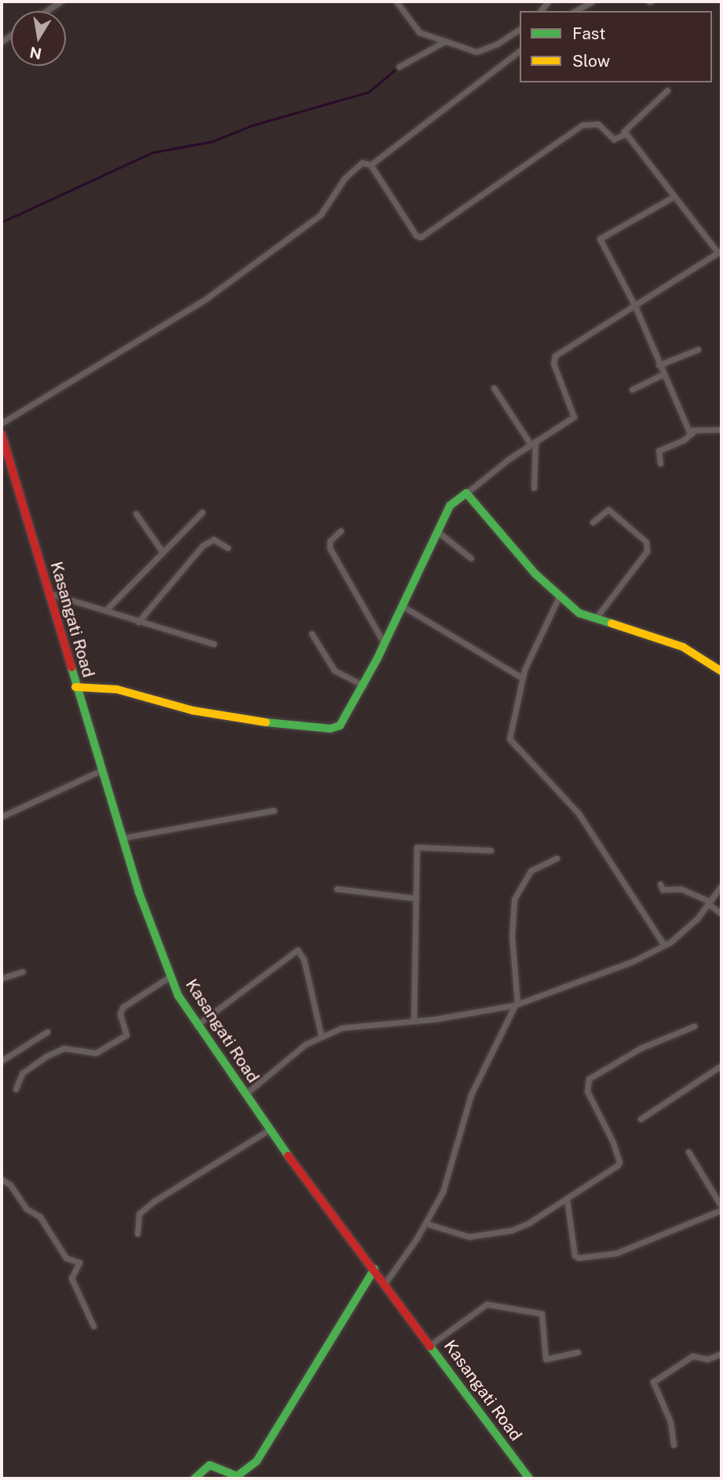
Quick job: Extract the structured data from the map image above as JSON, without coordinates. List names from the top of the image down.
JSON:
{
  "streets": {
    "street": ["Kasangati Road"]
  },
  "legend": ["Fast", "Slow"],
  "north": "bottom"
}
